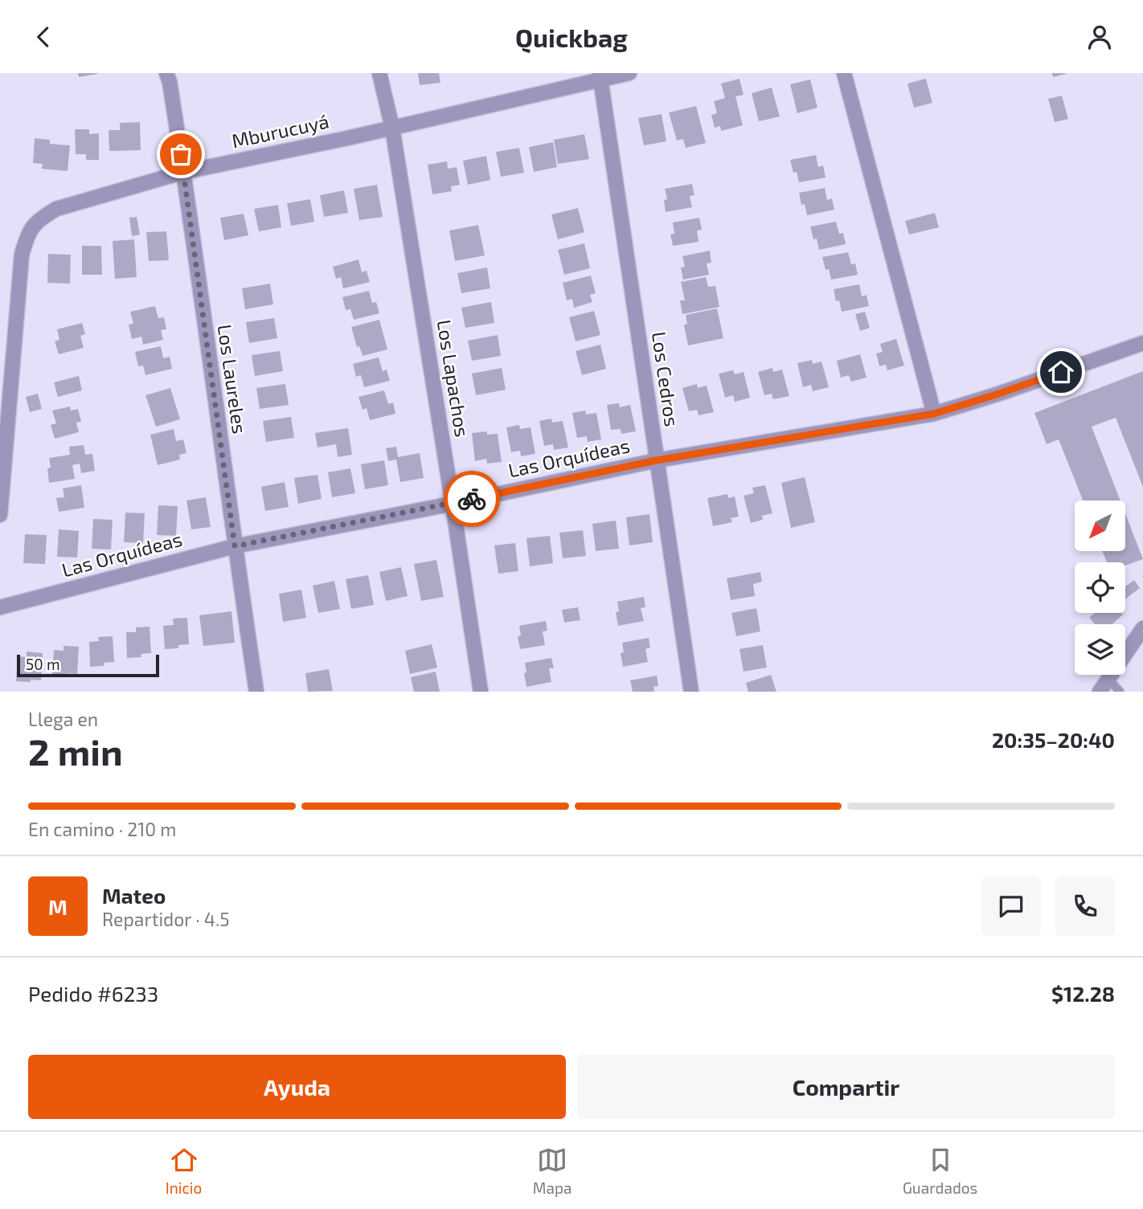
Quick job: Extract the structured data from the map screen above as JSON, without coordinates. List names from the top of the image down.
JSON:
{
  "streets": {
    "street": [
      "Mburucuyá",
      "Los Lapachos",
      "Los Laureles",
      "Los Cedros",
      "Las Orquídeas"
    ]
  },
  "crossings": [
    ["Mburucuyá", "Los Lapachos"],
    ["Mburucuyá", "Los Laureles"],
    ["Mburucuyá", "Los Cedros"],
    ["Los Lapachos", "Las Orquídeas"],
    ["Los Laureles", "Las Orquídeas"],
    ["Los Cedros", "Las Orquídeas"]
  ],
  "scale_bar": "50 m",
  "north": "bottom left",
  "page": {
    "header": "Quickbag",
    "scale": "50 m",
    "heading": ["2 min", "Llega en", "20:35–20:40"],
    "panel": [
      "Mateo",
      "Repartidor · 4.5",
      "Pedido #6233",
      "$12.28"
    ],
    "bar": "En camino · 210 m",
    "round": "M",
    "buttons": ["Ayuda", "Compartir"],
    "tabs": ["Inicio", "Mapa", "Guardados"]
  }
}
